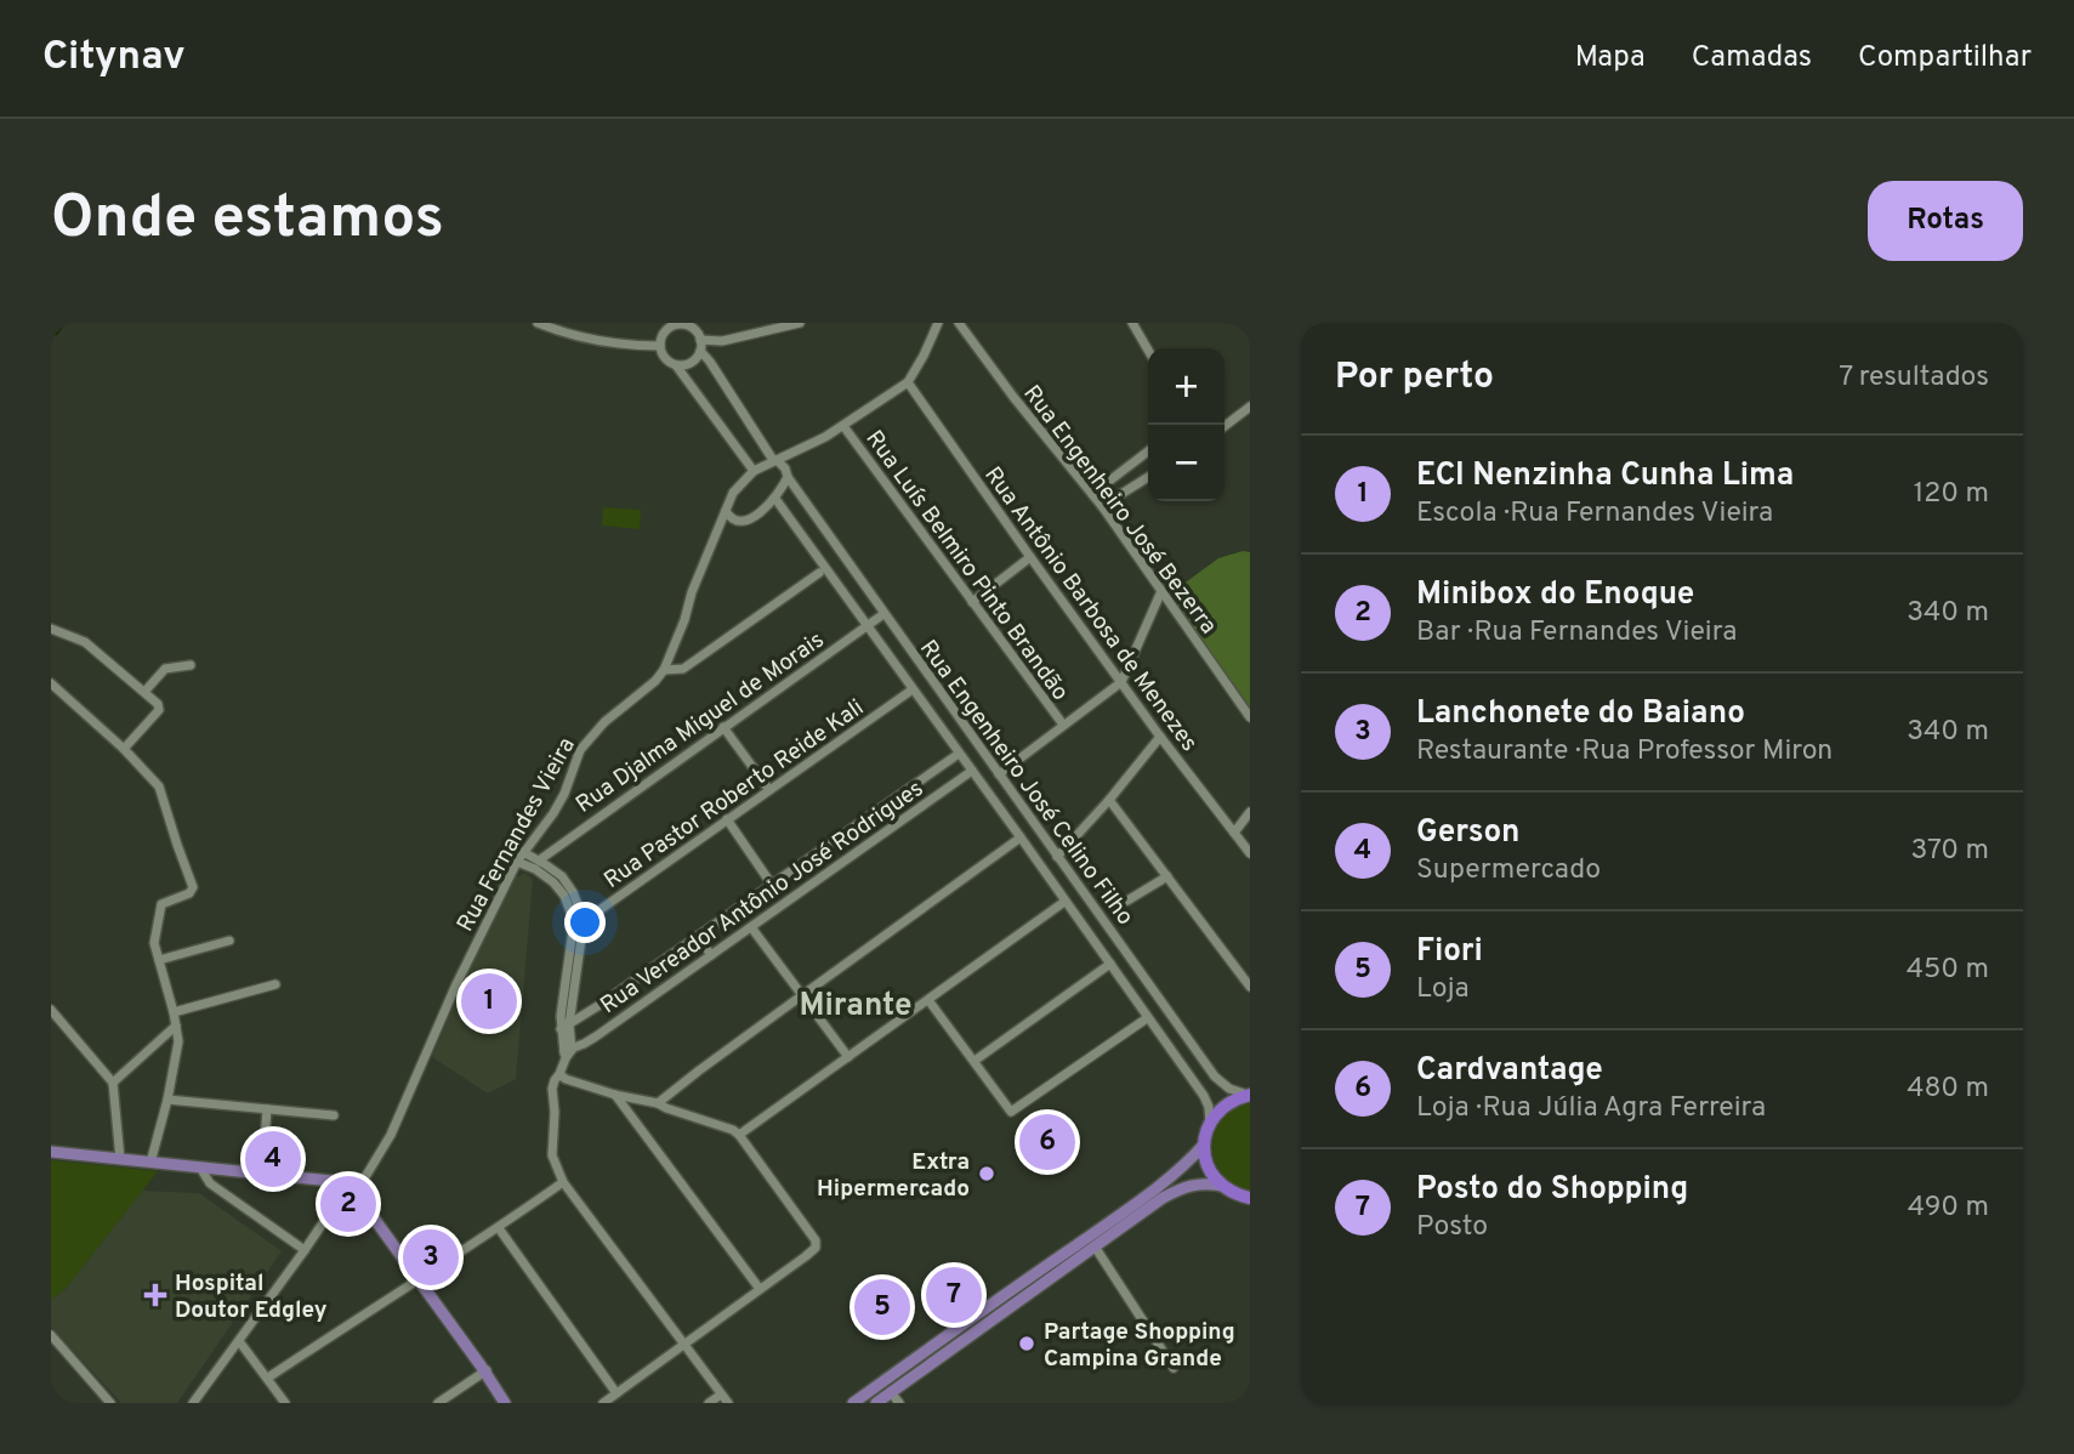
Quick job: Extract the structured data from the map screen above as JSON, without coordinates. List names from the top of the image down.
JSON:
{
  "streets": {
    "street": [
      "Rua Engenheiro José Bezerra",
      "Rua Luís Belmiro Pinto Brandão",
      "Rua Antônio Barbosa de Menezes",
      "Rua Djalma Miguel de Morais",
      "Rua Engenheiro José Celino Filho",
      "Rua Pastor Roberto Reide Kali",
      "Rua Fernandes Vieira",
      "Rua Vereador Antônio José Rodrigues"
    ]
  },
  "crossings": [
    ["Rua Djalma Miguel de Morais", "Rua Engenheiro José Celino Filho"],
    ["Rua Engenheiro José Celino Filho", "Rua Pastor Roberto Reide Kali"],
    ["Rua Engenheiro José Celino Filho", "Rua Vereador Antônio José Rodrigues"]
  ],
  "districts": ["Mirante"],
  "places": {
    "other": ["Extra Hipermercado", "Partage Shopping Campina Grande"],
    "health": ["Hospital Doutor Edgley"]
  },
  "page": {
    "header": "Citynav",
    "nav": ["Mapa", "Camadas", "Compartilhar"],
    "buttons": "Rotas",
    "title": "Onde estamos",
    "heading": ["Por perto", "7 resultados"],
    "map_buttons": ["+", "−"],
    "list": [
      {
        "mark": "1",
        "name": "ECI Nenzinha Cunha Lima",
        "note": "Escola · Rua Fernandes Vieira",
        "value": "120 m"
      },
      {
        "mark": "2",
        "name": "Minibox do Enoque",
        "note": "Bar · Rua Fernandes Vieira",
        "value": "340 m"
      },
      {
        "mark": "3",
        "name": "Lanchonete do Baiano",
        "note": "Restaurante · Rua Professor Miron",
        "value": "340 m"
      },
      {
        "mark": "4",
        "name": "Gerson",
        "note": "Supermercado",
        "value": "370 m"
      },
      {
        "mark": "5",
        "name": "Fiori",
        "note": "Loja",
        "value": "450 m"
      },
      {
        "mark": "6",
        "name": "Cardvantage",
        "note": "Loja · Rua Júlia Agra Ferreira",
        "value": "480 m"
      },
      {
        "mark": "7",
        "name": "Posto do Shopping",
        "note": "Posto",
        "value": "490 m"
      }
    ],
    "pins": [
      "1",
      "6",
      "4",
      "2",
      "3",
      "7",
      "5"
    ]
  }
}
